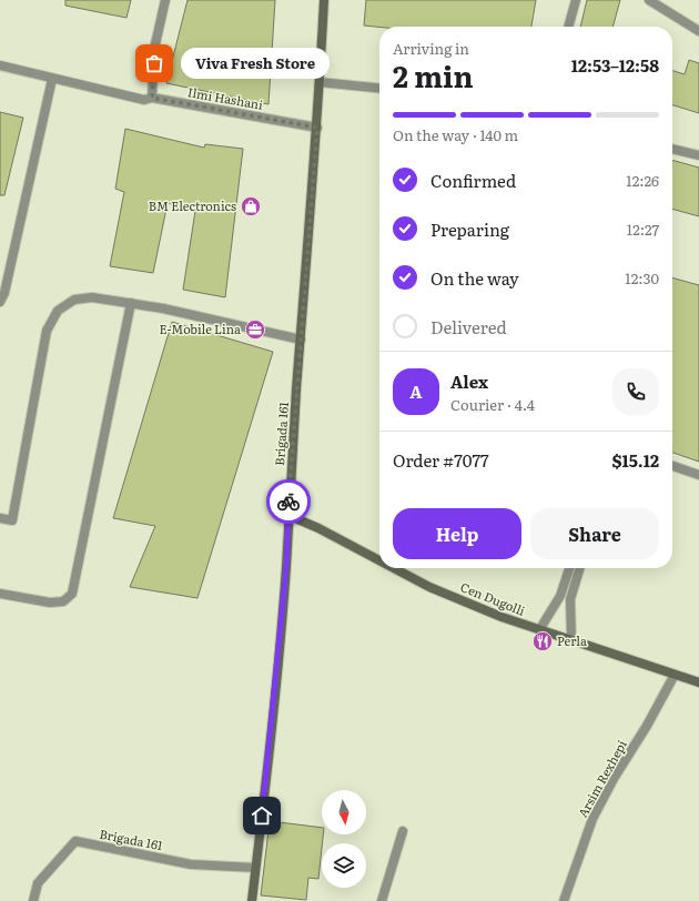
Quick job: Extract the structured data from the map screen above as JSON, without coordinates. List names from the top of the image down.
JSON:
{
  "streets": {
    "street": [
      "Ilmi Hashani",
      "Brigada 161",
      "Cen Dugolli",
      "Arsim Rexhepi"
    ]
  },
  "crossings": [
    ["Ilmi Hashani", "Brigada 161"],
    ["Brigada 161", "Cen Dugolli"],
    ["Cen Dugolli", "Arsim Rexhepi"]
  ],
  "places": {
    "other": ["Viva Fresh Store"],
    "shop": ["BM Electronics"],
    "office": ["E-Mobile Lina"],
    "restaurant": ["Perla"]
  },
  "north": "bottom",
  "page": {
    "heading": ["2 min", "Arriving in", "12:53–12:58"],
    "panel": [
      "Alex",
      "Courier · 4.4",
      "Order #7077",
      "$15.12"
    ],
    "bubble": "Viva Fresh Store",
    "bar": "On the way · 140 m",
    "list": [
      ["Confirmed", "12:26"],
      ["Preparing", "12:27"],
      ["On the way", "12:30"],
      "Delivered"
    ],
    "round": "A",
    "buttons": ["Help", "Share"]
  }
}
